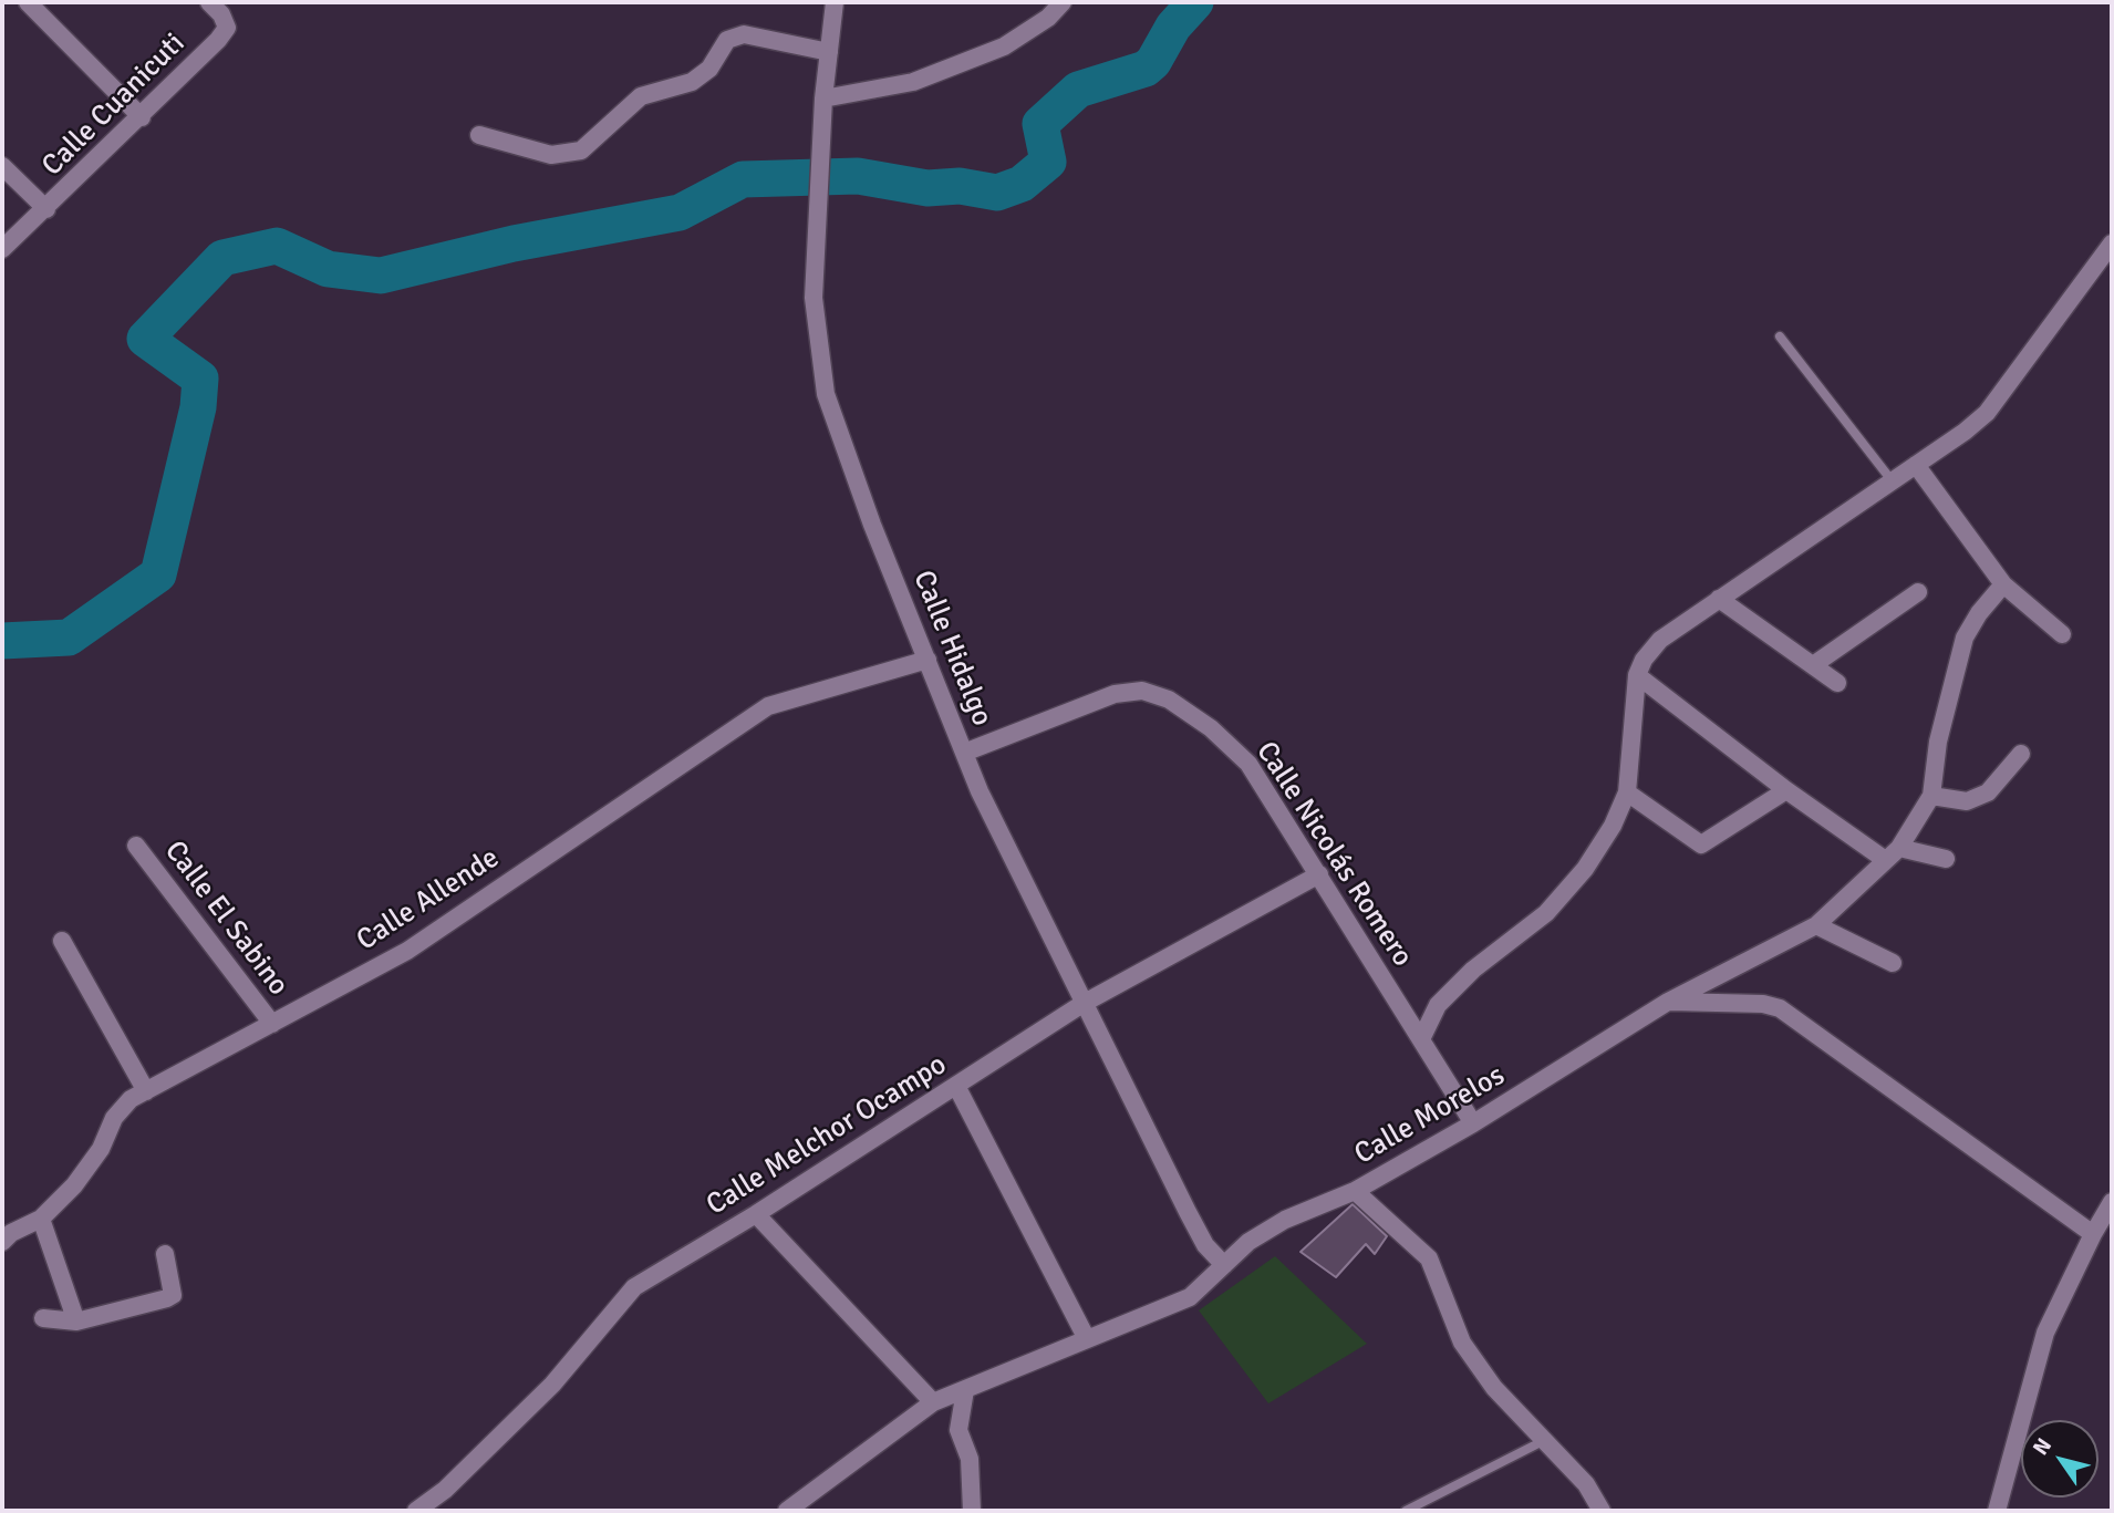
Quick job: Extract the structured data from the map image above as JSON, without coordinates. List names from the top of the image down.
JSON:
{
  "streets": {
    "street": [
      "Calle Cuanicuti",
      "Calle Hidalgo",
      "Calle Nicolás Romero",
      "Calle Allende",
      "Calle El Sabino",
      "Calle Morelos",
      "Calle Melchor Ocampo"
    ]
  },
  "crossings": [
    ["Calle Hidalgo", "Calle Nicolás Romero"],
    ["Calle Hidalgo", "Calle Allende"],
    ["Calle Hidalgo", "Calle Morelos"],
    ["Calle Hidalgo", "Calle Melchor Ocampo"],
    ["Calle Nicolás Romero", "Calle Morelos"],
    ["Calle Nicolás Romero", "Calle Melchor Ocampo"],
    ["Calle Allende", "Calle El Sabino"]
  ],
  "north": "top left"
}
